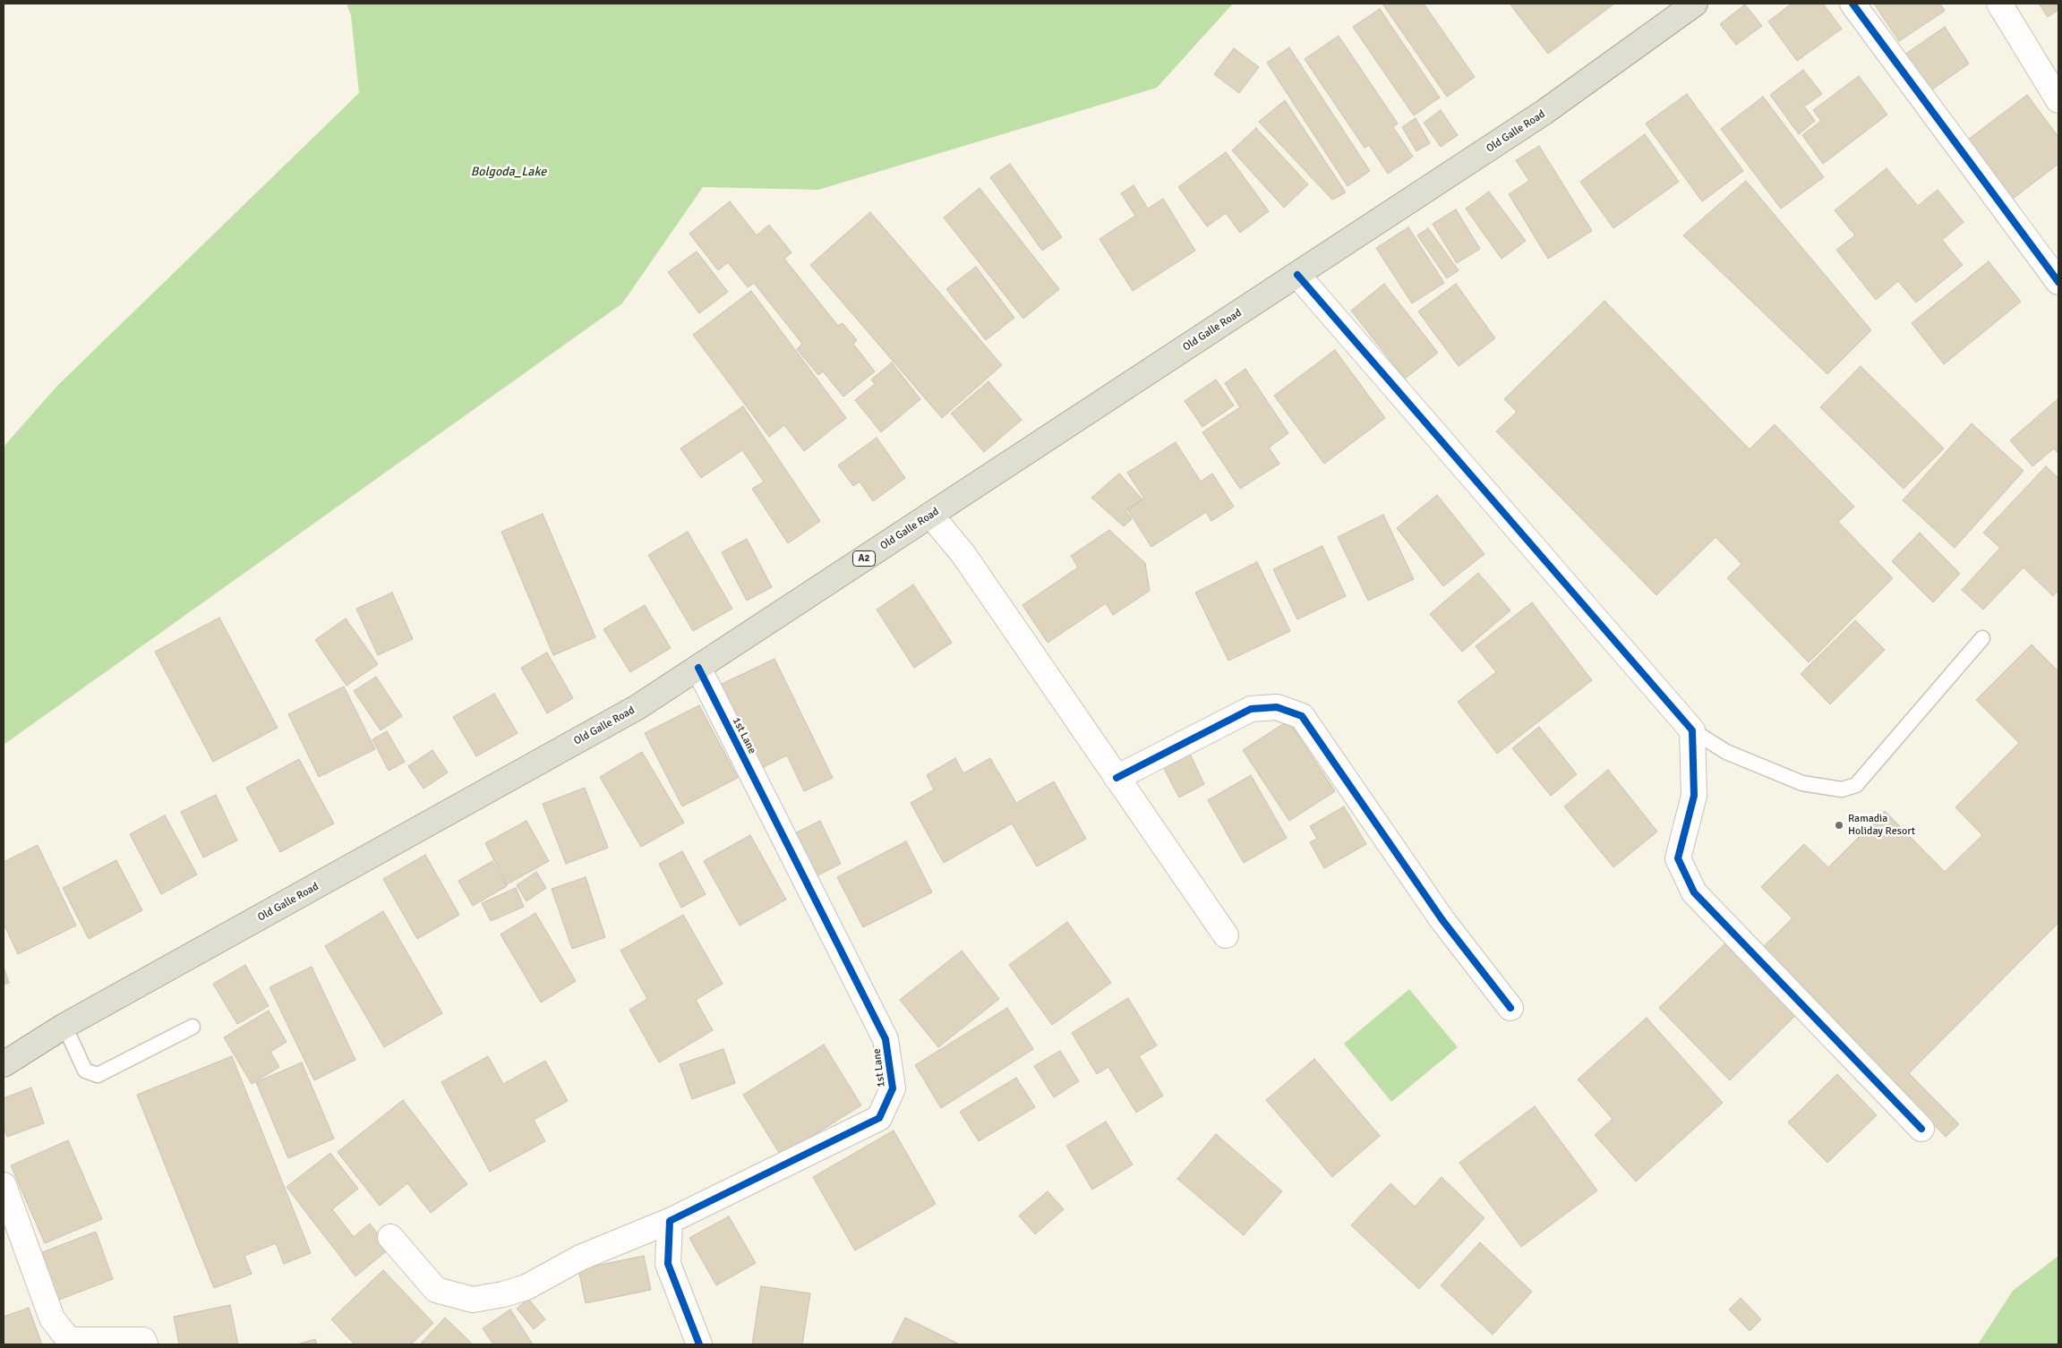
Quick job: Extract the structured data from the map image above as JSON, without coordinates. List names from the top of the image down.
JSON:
{
  "streets": {
    "highway": ["Old Galle Road", "A2"],
    "street": ["1st Lane"]
  },
  "crossings": [
    ["Old Galle Road", "1st Lane"]
  ],
  "water": ["Bolgoda_Lake"],
  "places": ["Ramadia Holiday Resort"]
}
